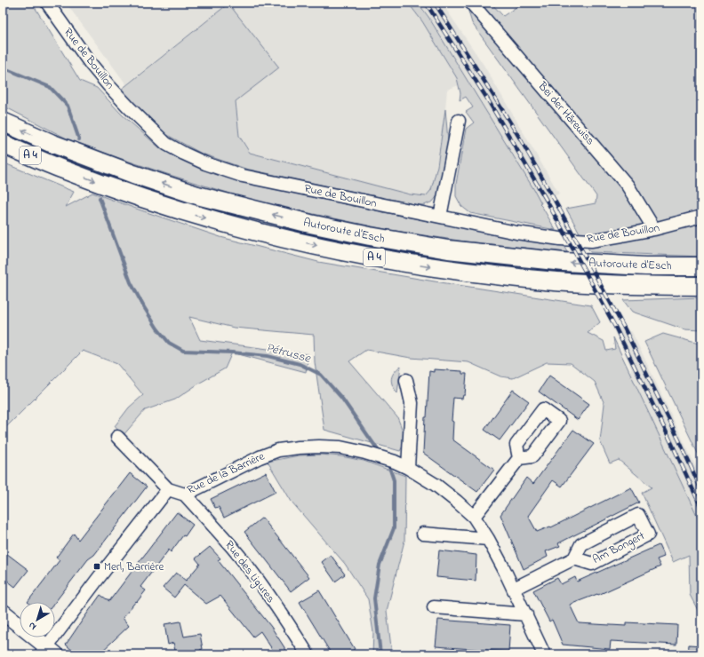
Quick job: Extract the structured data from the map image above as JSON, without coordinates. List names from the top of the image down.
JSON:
{
  "streets": {
    "highway": ["A 4", "Autoroute d'Esch"],
    "street": [
      "Rue de Bouillon",
      "Bei der Härewiss",
      "Rue de la Barrière",
      "Am Bongert",
      "Rue des Ligures"
    ]
  },
  "crossings": [
    ["Rue de Bouillon", "Bei der Härewiss"],
    ["Rue de la Barrière", "Rue des Ligures"]
  ],
  "water": ["Pétrusse"],
  "places": {
    "transit": ["Merl, Barrière"]
  },
  "north": "bottom left"
}
